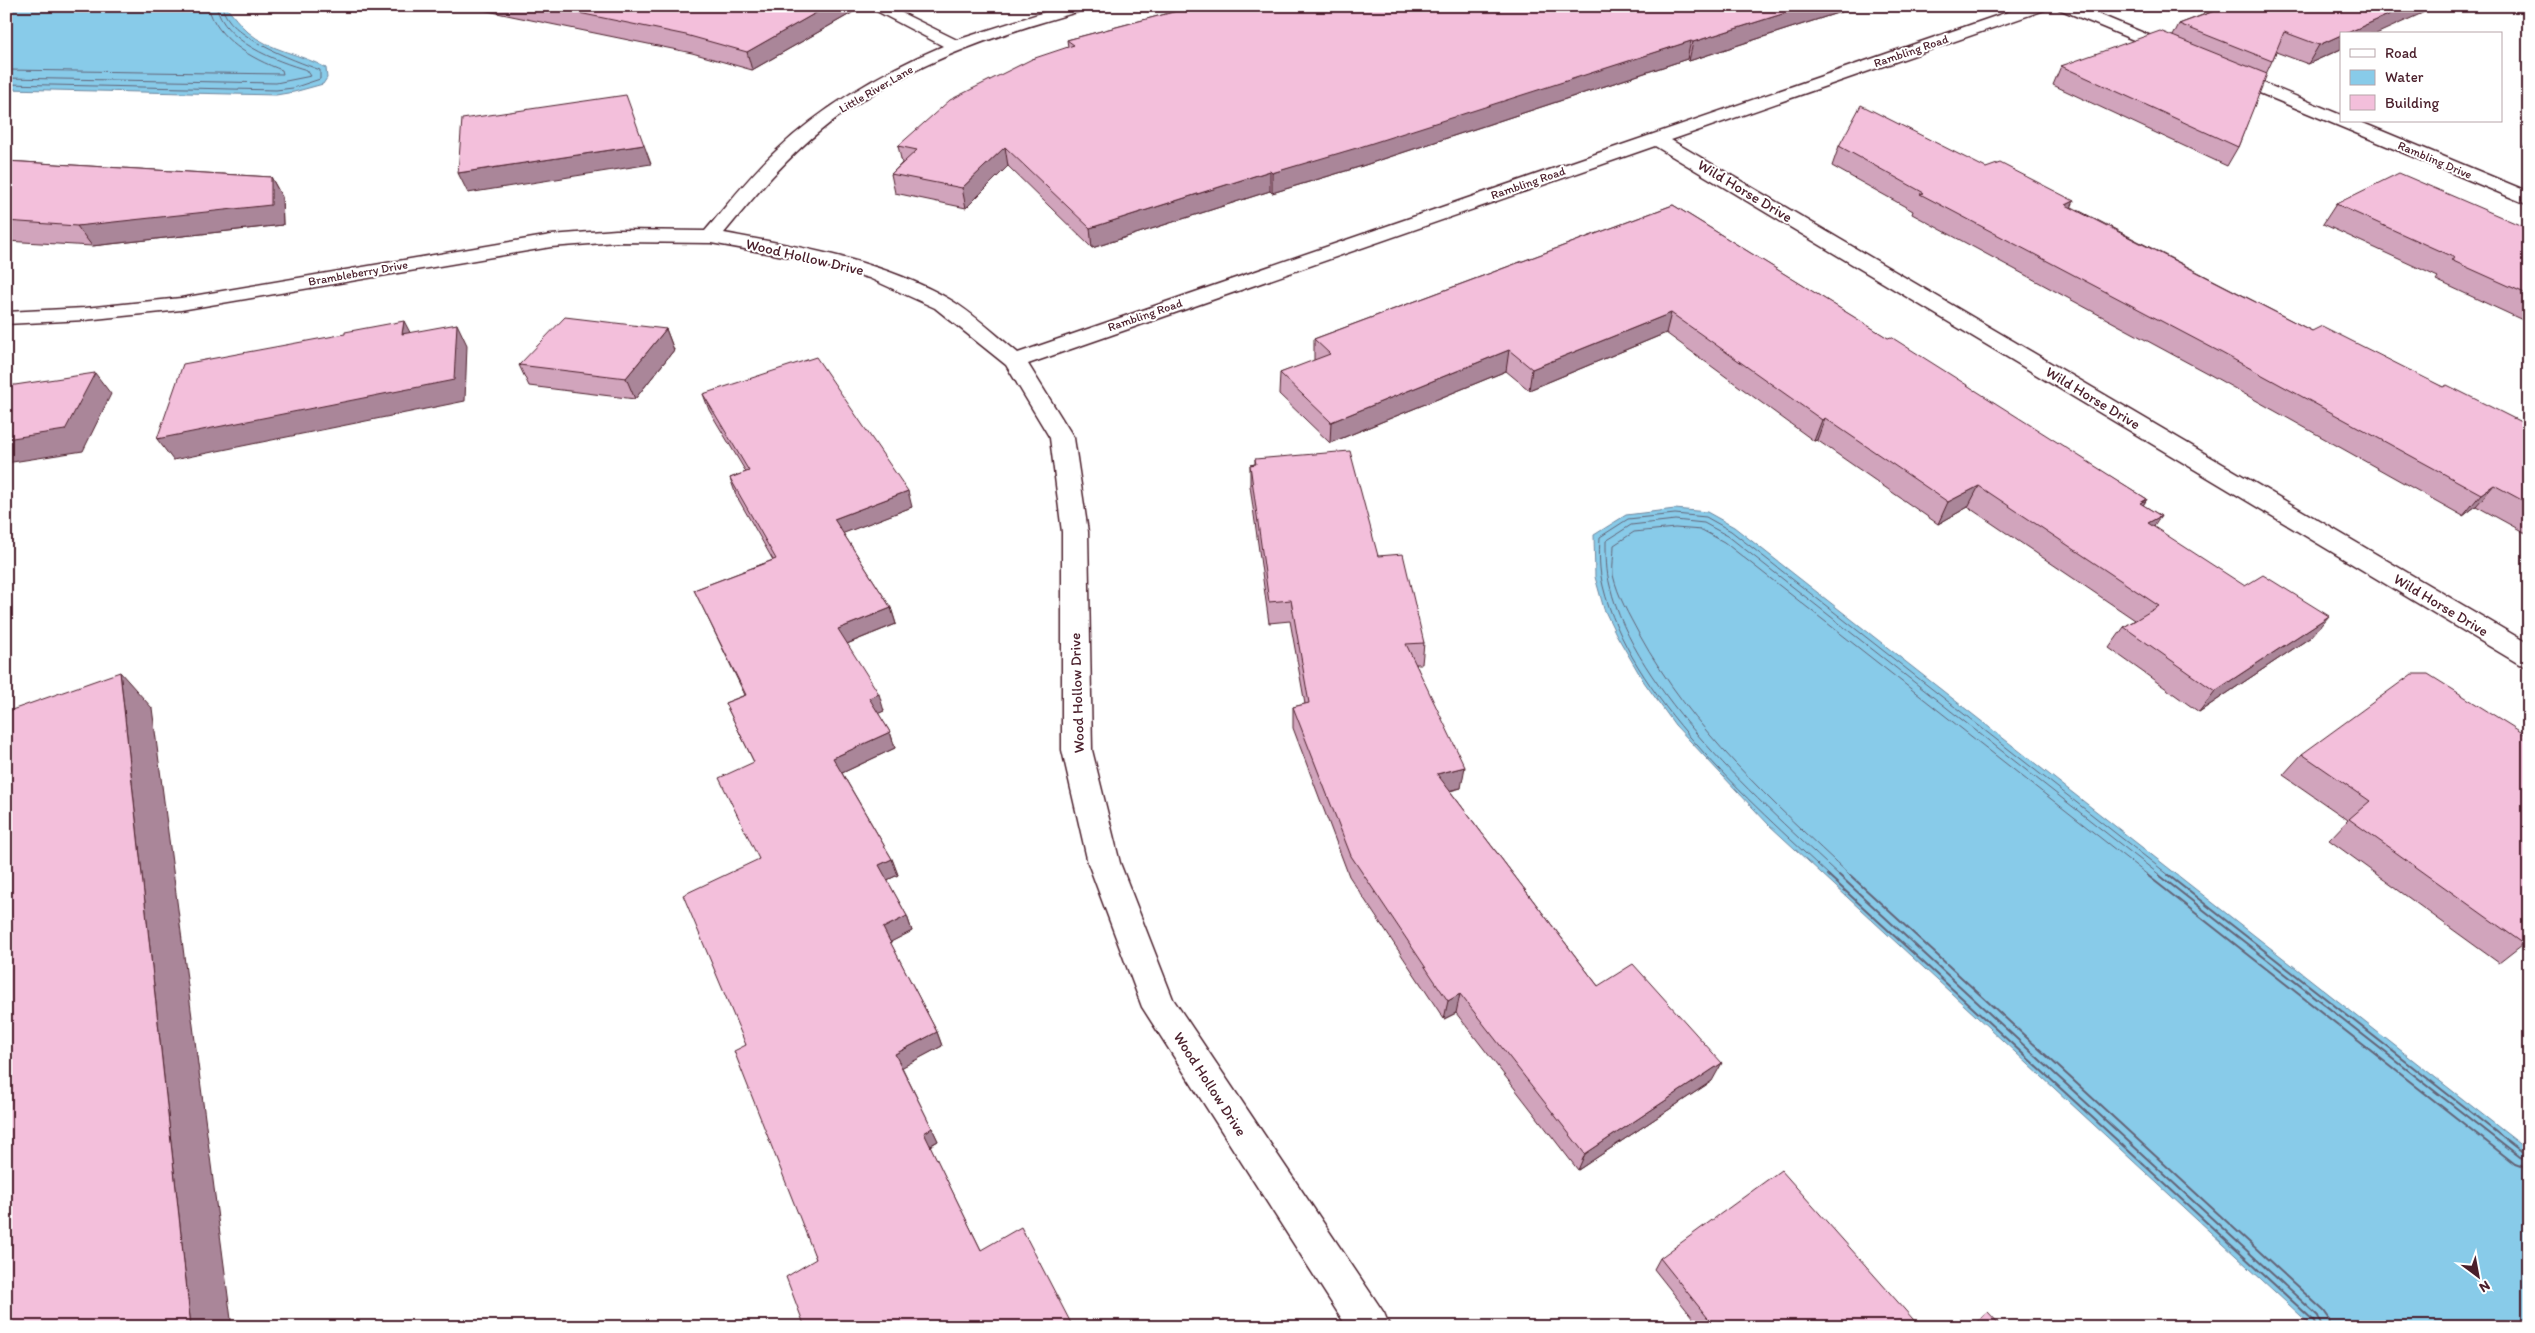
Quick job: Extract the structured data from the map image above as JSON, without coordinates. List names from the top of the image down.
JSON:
{
  "streets": {
    "street": [
      "Rambling Road",
      "Little River Lane",
      "Rambling Drive",
      "Wild Horse Drive",
      "Wood Hollow Drive",
      "Brambleberry Drive"
    ]
  },
  "crossings": [
    ["Rambling Road", "Wild Horse Drive"],
    ["Rambling Road", "Wood Hollow Drive"],
    ["Little River Lane", "Wood Hollow Drive"],
    ["Little River Lane", "Brambleberry Drive"],
    ["Wood Hollow Drive", "Brambleberry Drive"]
  ],
  "legend": ["Road", "Water", "Building"],
  "north": "bottom right"
}
